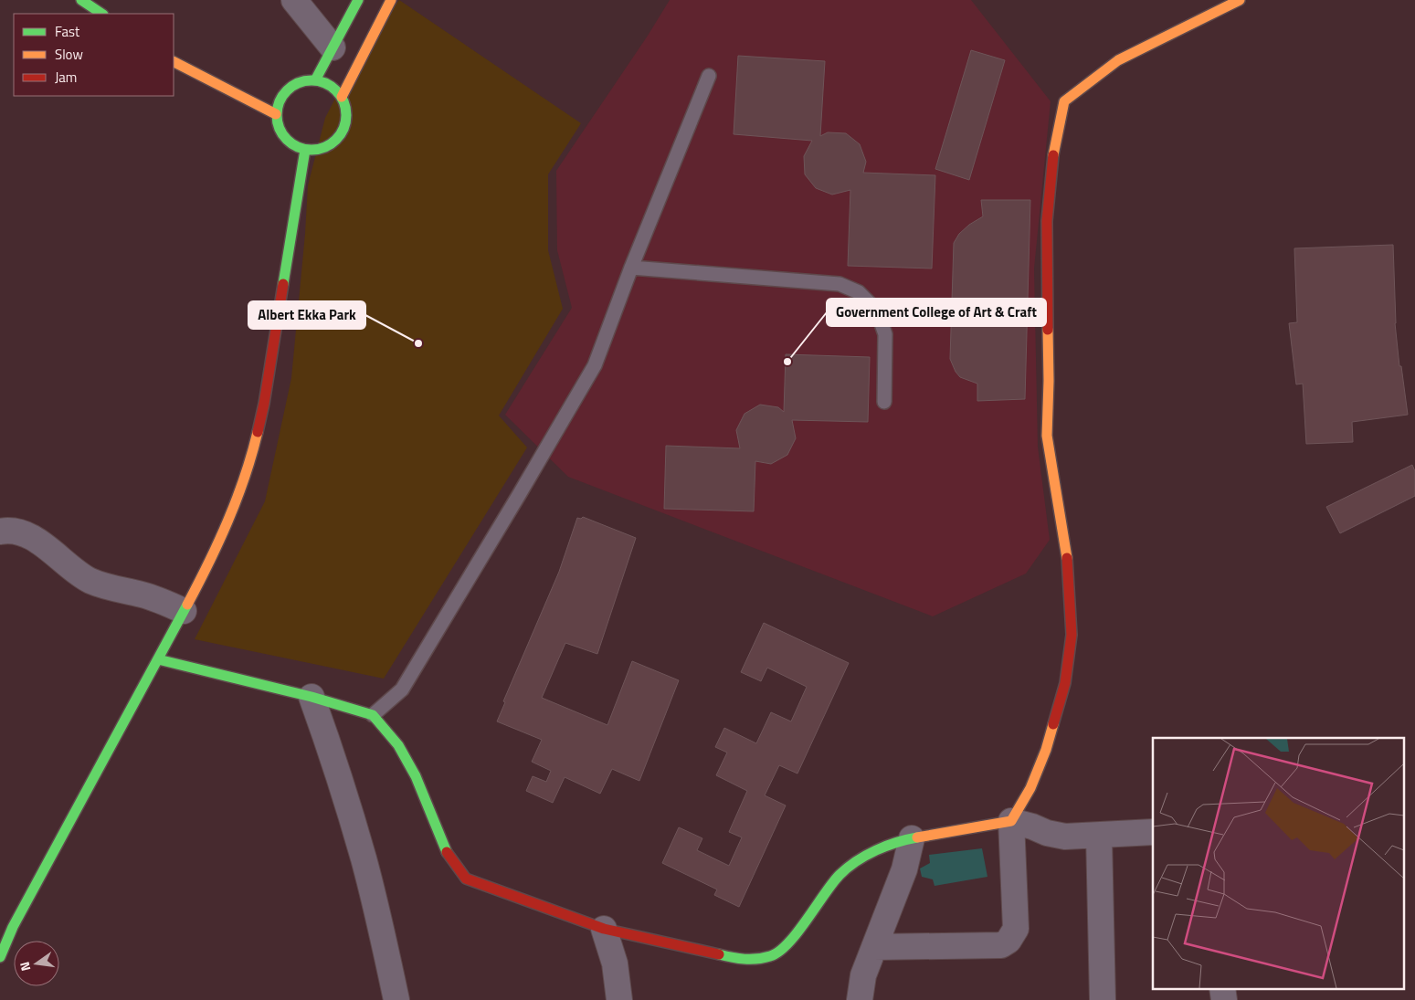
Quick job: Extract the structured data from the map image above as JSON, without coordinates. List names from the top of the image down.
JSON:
{
  "places": ["Albert Ekka Park", "Government College of Art & Craft"],
  "legend": ["Fast", "Slow", "Jam"],
  "north": "left"
}
